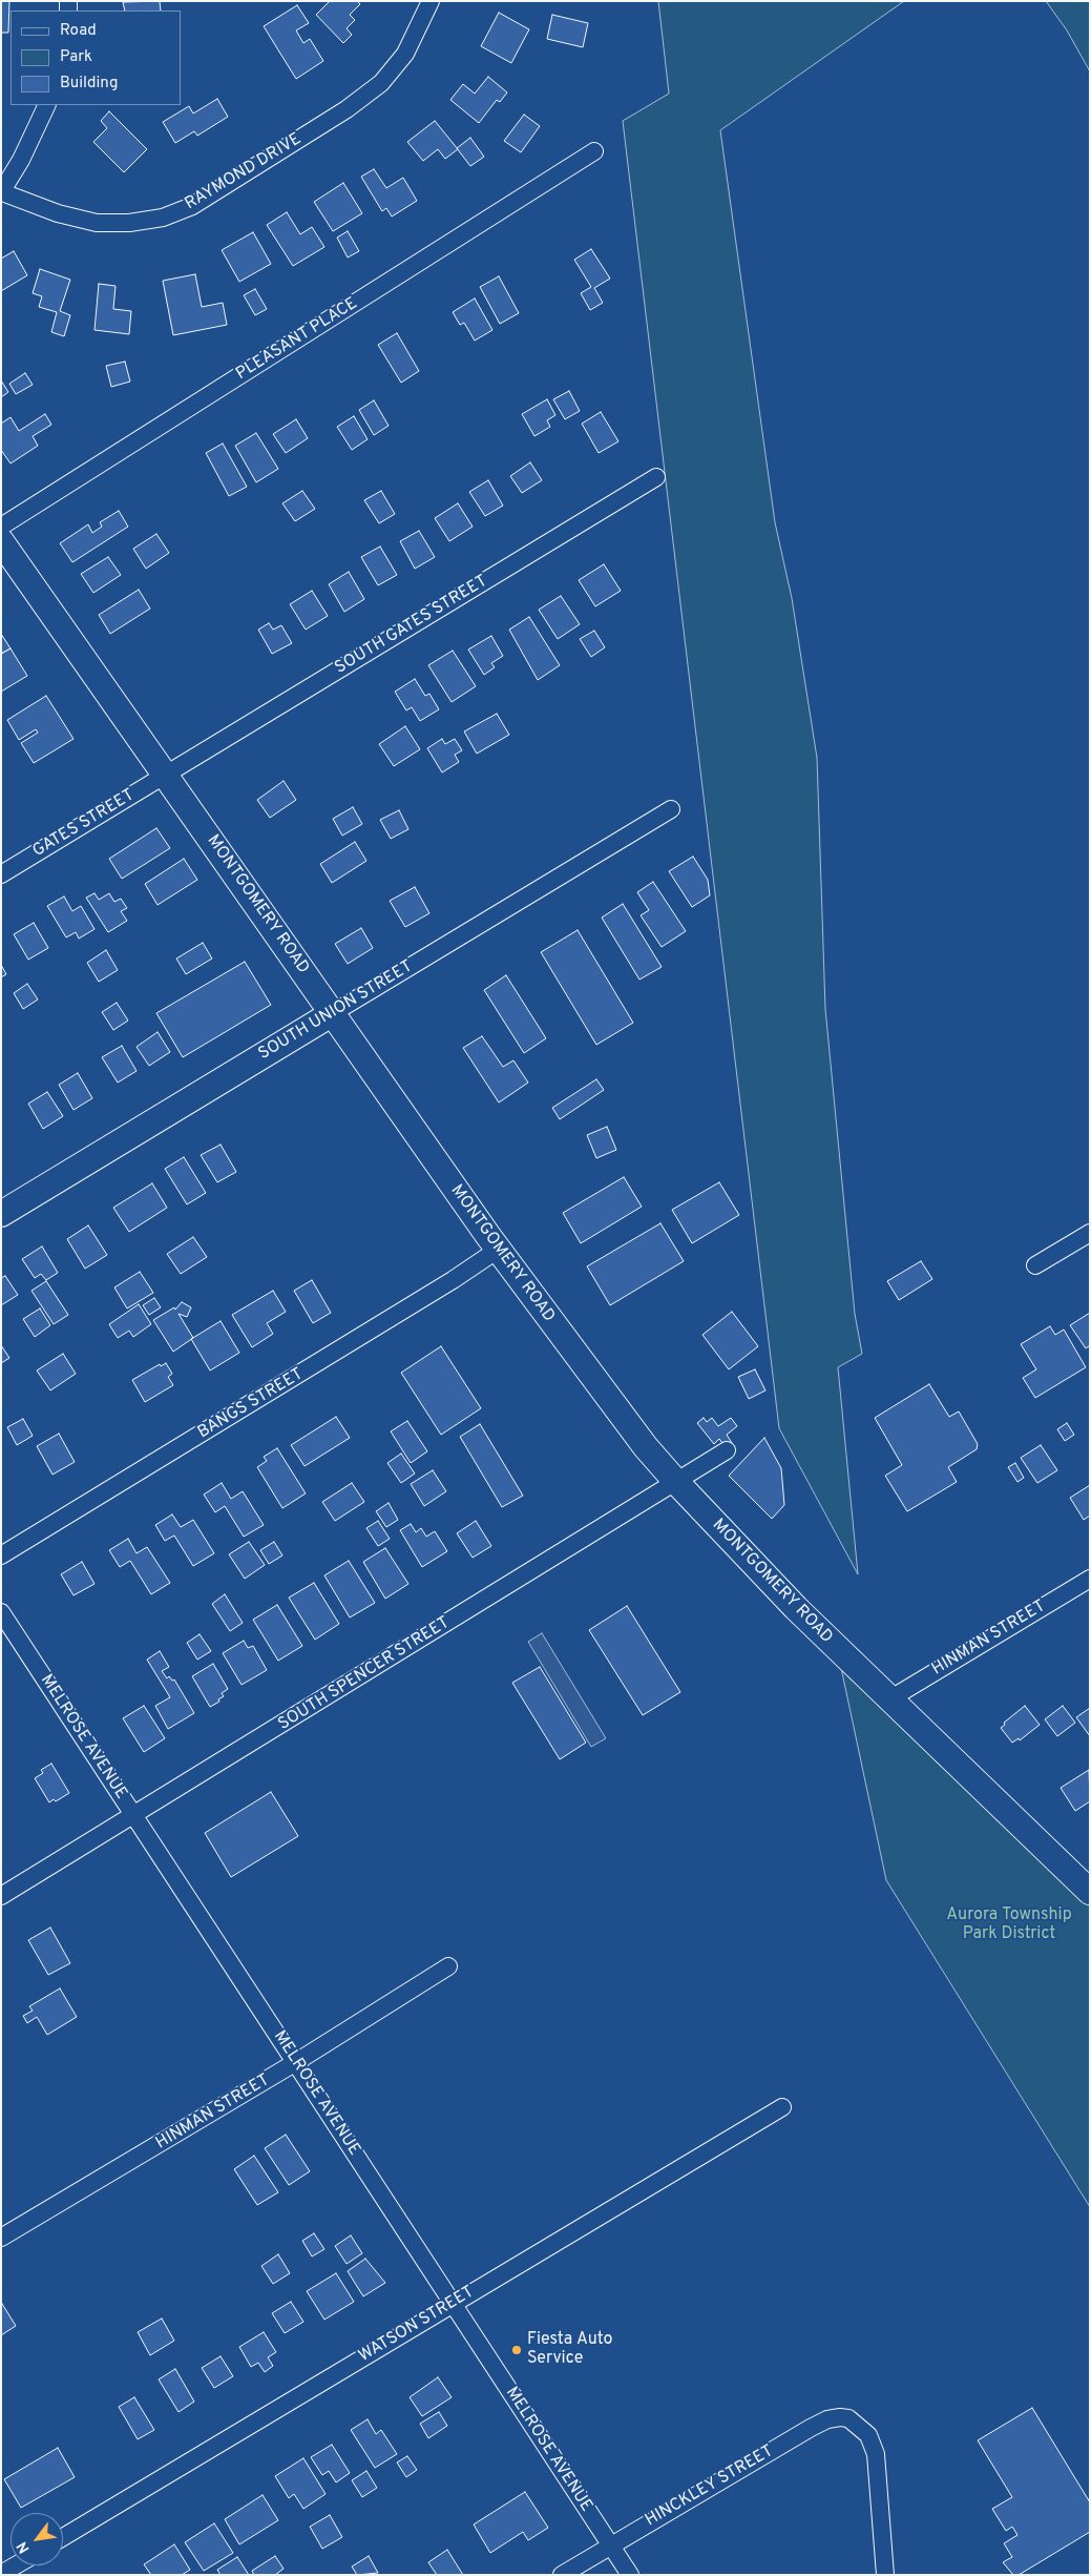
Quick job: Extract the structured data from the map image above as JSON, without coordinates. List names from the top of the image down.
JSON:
{
  "streets": {
    "street": [
      "RAYMOND DRIVE",
      "PLEASANT PLACE",
      "SOUTH GATES STREET",
      "GATES STREET",
      "MONTGOMERY ROAD",
      "SOUTH UNION STREET",
      "BANGS STREET",
      "HINMAN STREET",
      "SOUTH SPENCER STREET",
      "MELROSE AVENUE",
      "WATSON STREET",
      "HINCKLEY STREET"
    ]
  },
  "crossings": [
    ["SOUTH GATES STREET", "GATES STREET"],
    ["SOUTH GATES STREET", "MONTGOMERY ROAD"],
    ["GATES STREET", "MONTGOMERY ROAD"],
    ["MONTGOMERY ROAD", "SOUTH UNION STREET"],
    ["MONTGOMERY ROAD", "BANGS STREET"],
    ["MONTGOMERY ROAD", "HINMAN STREET"],
    ["MONTGOMERY ROAD", "SOUTH SPENCER STREET"],
    ["HINMAN STREET", "MELROSE AVENUE"],
    ["SOUTH SPENCER STREET", "MELROSE AVENUE"],
    ["MELROSE AVENUE", "WATSON STREET"],
    ["MELROSE AVENUE", "HINCKLEY STREET"]
  ],
  "parks": ["Aurora Township Park District"],
  "places": ["Fiesta Auto Service"],
  "legend": ["Road", "Park", "Building"],
  "north": "bottom left"
}
